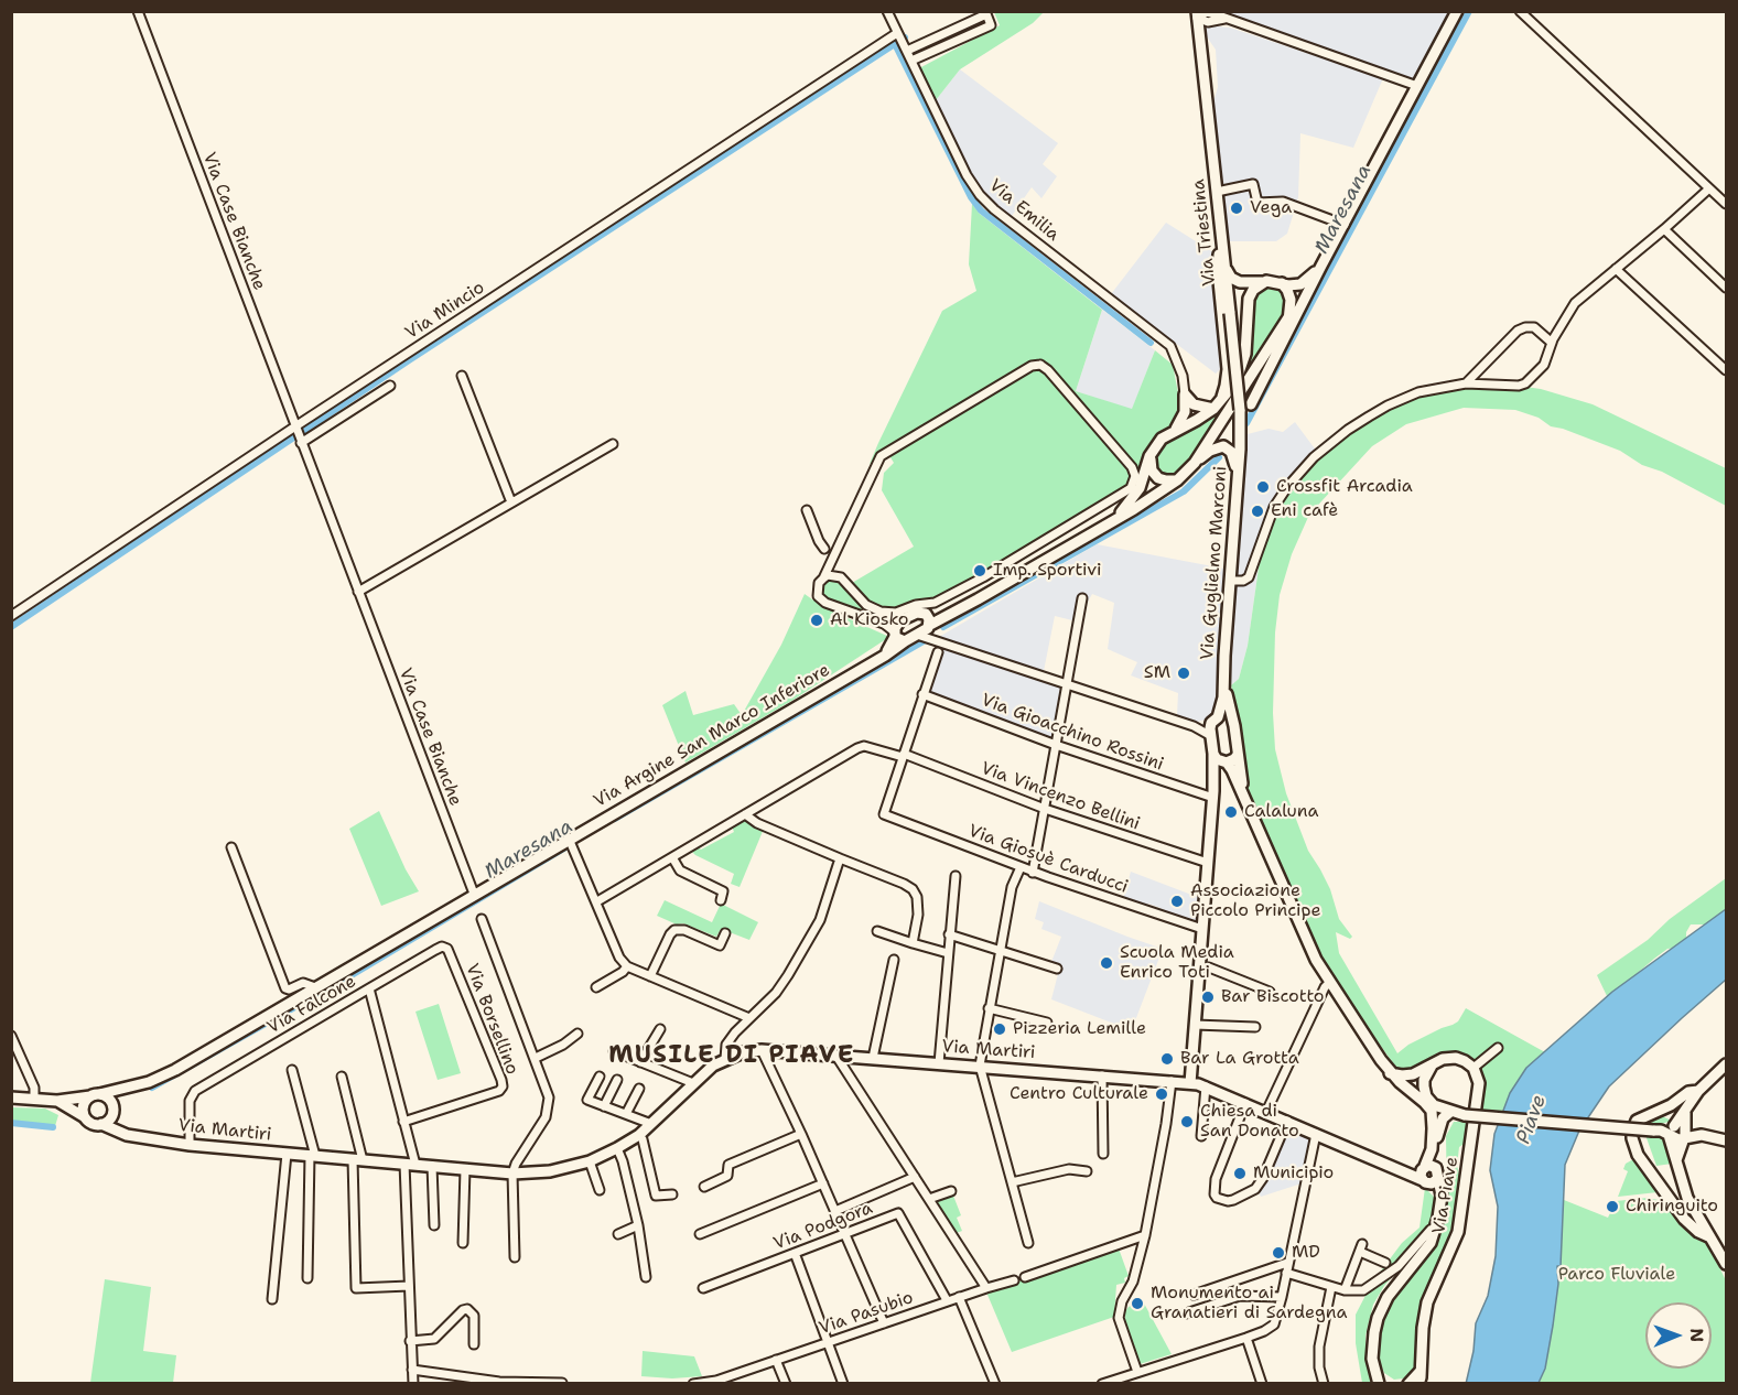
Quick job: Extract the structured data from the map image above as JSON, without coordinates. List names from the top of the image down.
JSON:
{
  "streets": {
    "street": [
      "Via Emilia",
      "Via Case Bianche",
      "Via Triestina",
      "Via Mincio",
      "Via Guglielmo Marconi",
      "Via Gioacchino Rossini",
      "Via Argine San Marco Inferiore",
      "Via Vincenzo Bellini",
      "Via Giosuè Carducci",
      "Via Falcone",
      "Via Borsellino",
      "Via Martiri",
      "Via Piave",
      "Via Podgora",
      "Via Pasubio"
    ]
  },
  "crossings": [
    ["Via Emilia", "Via Mincio"],
    ["Via Case Bianche", "Via Mincio"],
    ["Via Case Bianche", "Via Argine San Marco Inferiore"],
    ["Via Triestina", "Via Guglielmo Marconi"],
    ["Via Argine San Marco Inferiore", "Via Martiri"],
    ["Via Vincenzo Bellini", "Via Giosuè Carducci"],
    ["Via Falcone", "Via Borsellino"],
    ["Via Falcone", "Via Martiri"],
    ["Via Martiri", "Via Piave"],
    ["Via Podgora", "Via Pasubio"]
  ],
  "districts": ["MUSILE DI PIAVE"],
  "water": ["Maresana", "Piave"],
  "parks": ["Parco Fluviale"],
  "places": [
    "Vega",
    "Crossfit Arcadia",
    "Eni cafè",
    "Imp. Sportivi",
    "Al Kiosko",
    "SM",
    "Calaluna",
    "Associazione Piccolo Principe",
    "Scuola Media Enrico Toti",
    "Bar Biscotto",
    "Pizzeria Lemille",
    "Bar La Grotta",
    "Centro Culturale",
    "Chiesa di San Donato",
    "Municipio",
    "Chiringuito",
    "MD",
    "Monumento ai Granatieri di Sardegna"
  ],
  "north": "right"
}
